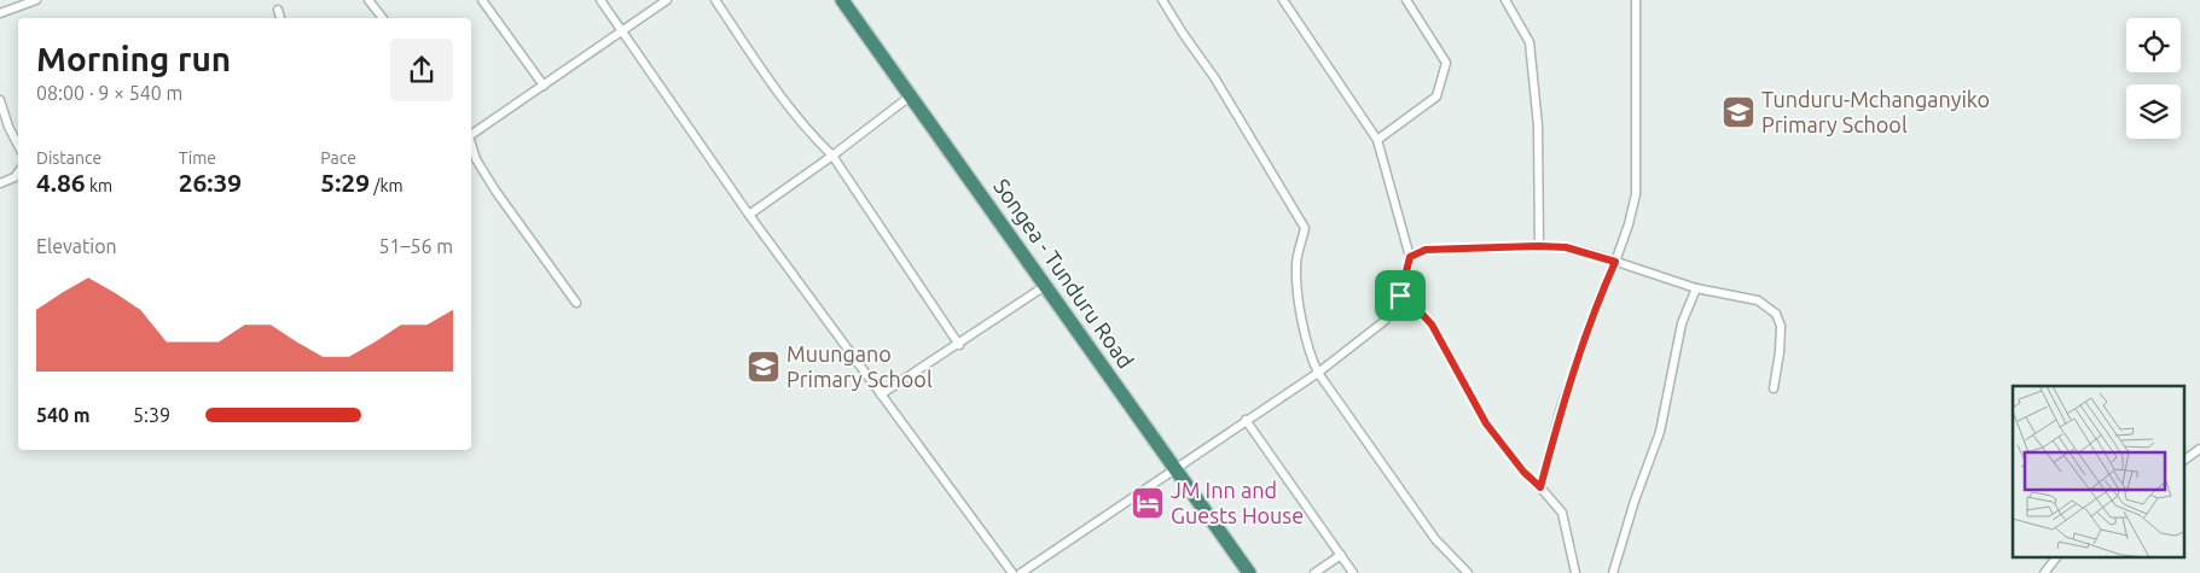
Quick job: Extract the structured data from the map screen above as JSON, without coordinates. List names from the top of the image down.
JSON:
{
  "streets": {
    "highway": ["Songea - Tunduru Road"]
  },
  "places": {
    "school or university": ["Tunduru-Mchanganyiko Primary School", "Muungano Primary School"],
    "hotel": ["JM Inn and Guests House"]
  },
  "page": {
    "heading": ["Morning run", "08:00 · 9 × 540 m"],
    "stats": [
      ["Distance", "4.86 km"],
      ["Time", "26:39"],
      ["Pace", "5:29 /km"]
    ],
    "chart": ["Elevation", "51–56 m"],
    "list": [
      {
        "name": "540 m",
        "note": "5:39"
      }
    ]
  }
}
